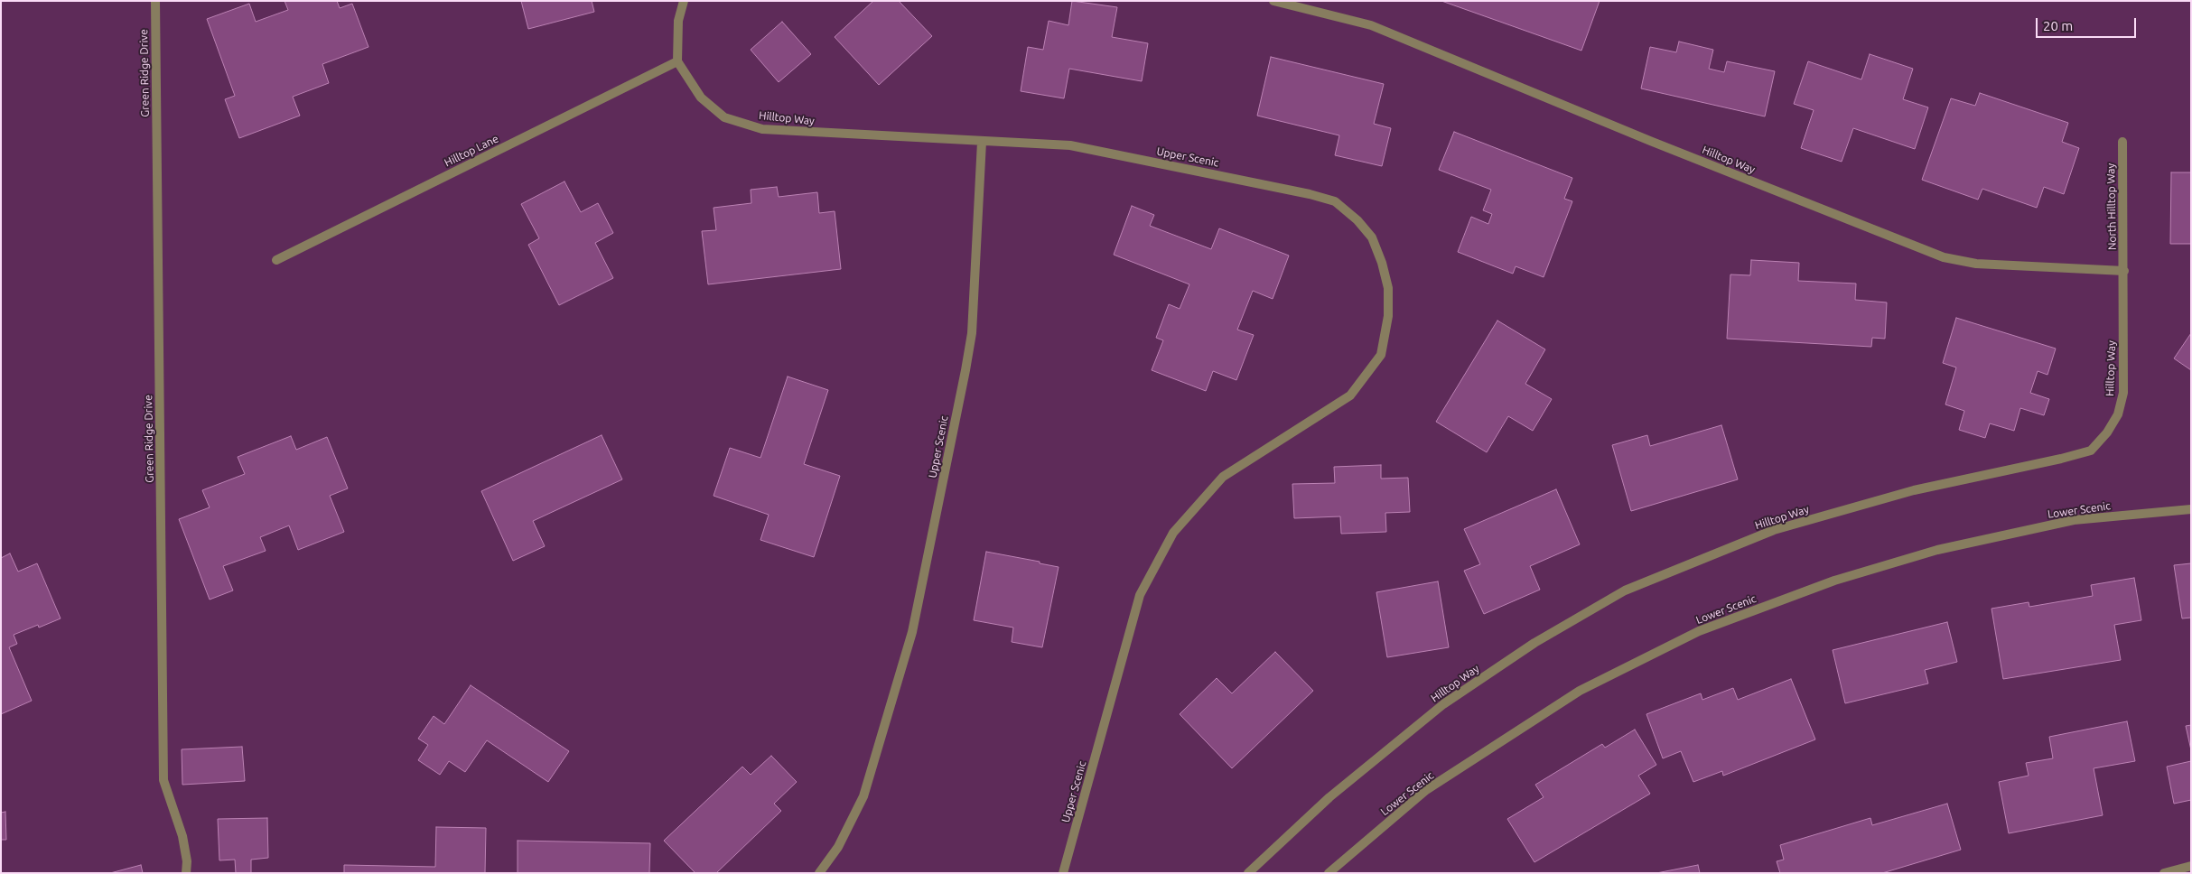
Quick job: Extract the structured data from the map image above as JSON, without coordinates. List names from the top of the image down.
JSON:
{
  "streets": {
    "street": [
      "Green Ridge Drive",
      "Hilltop Way",
      "Hilltop Lane",
      "Upper Scenic",
      "North Hilltop Way",
      "Lower Scenic"
    ]
  },
  "crossings": [
    ["Hilltop Way", "Hilltop Lane"],
    ["Hilltop Way", "Upper Scenic"],
    ["Hilltop Way", "North Hilltop Way"]
  ],
  "scale_bar": "20 m"
}
